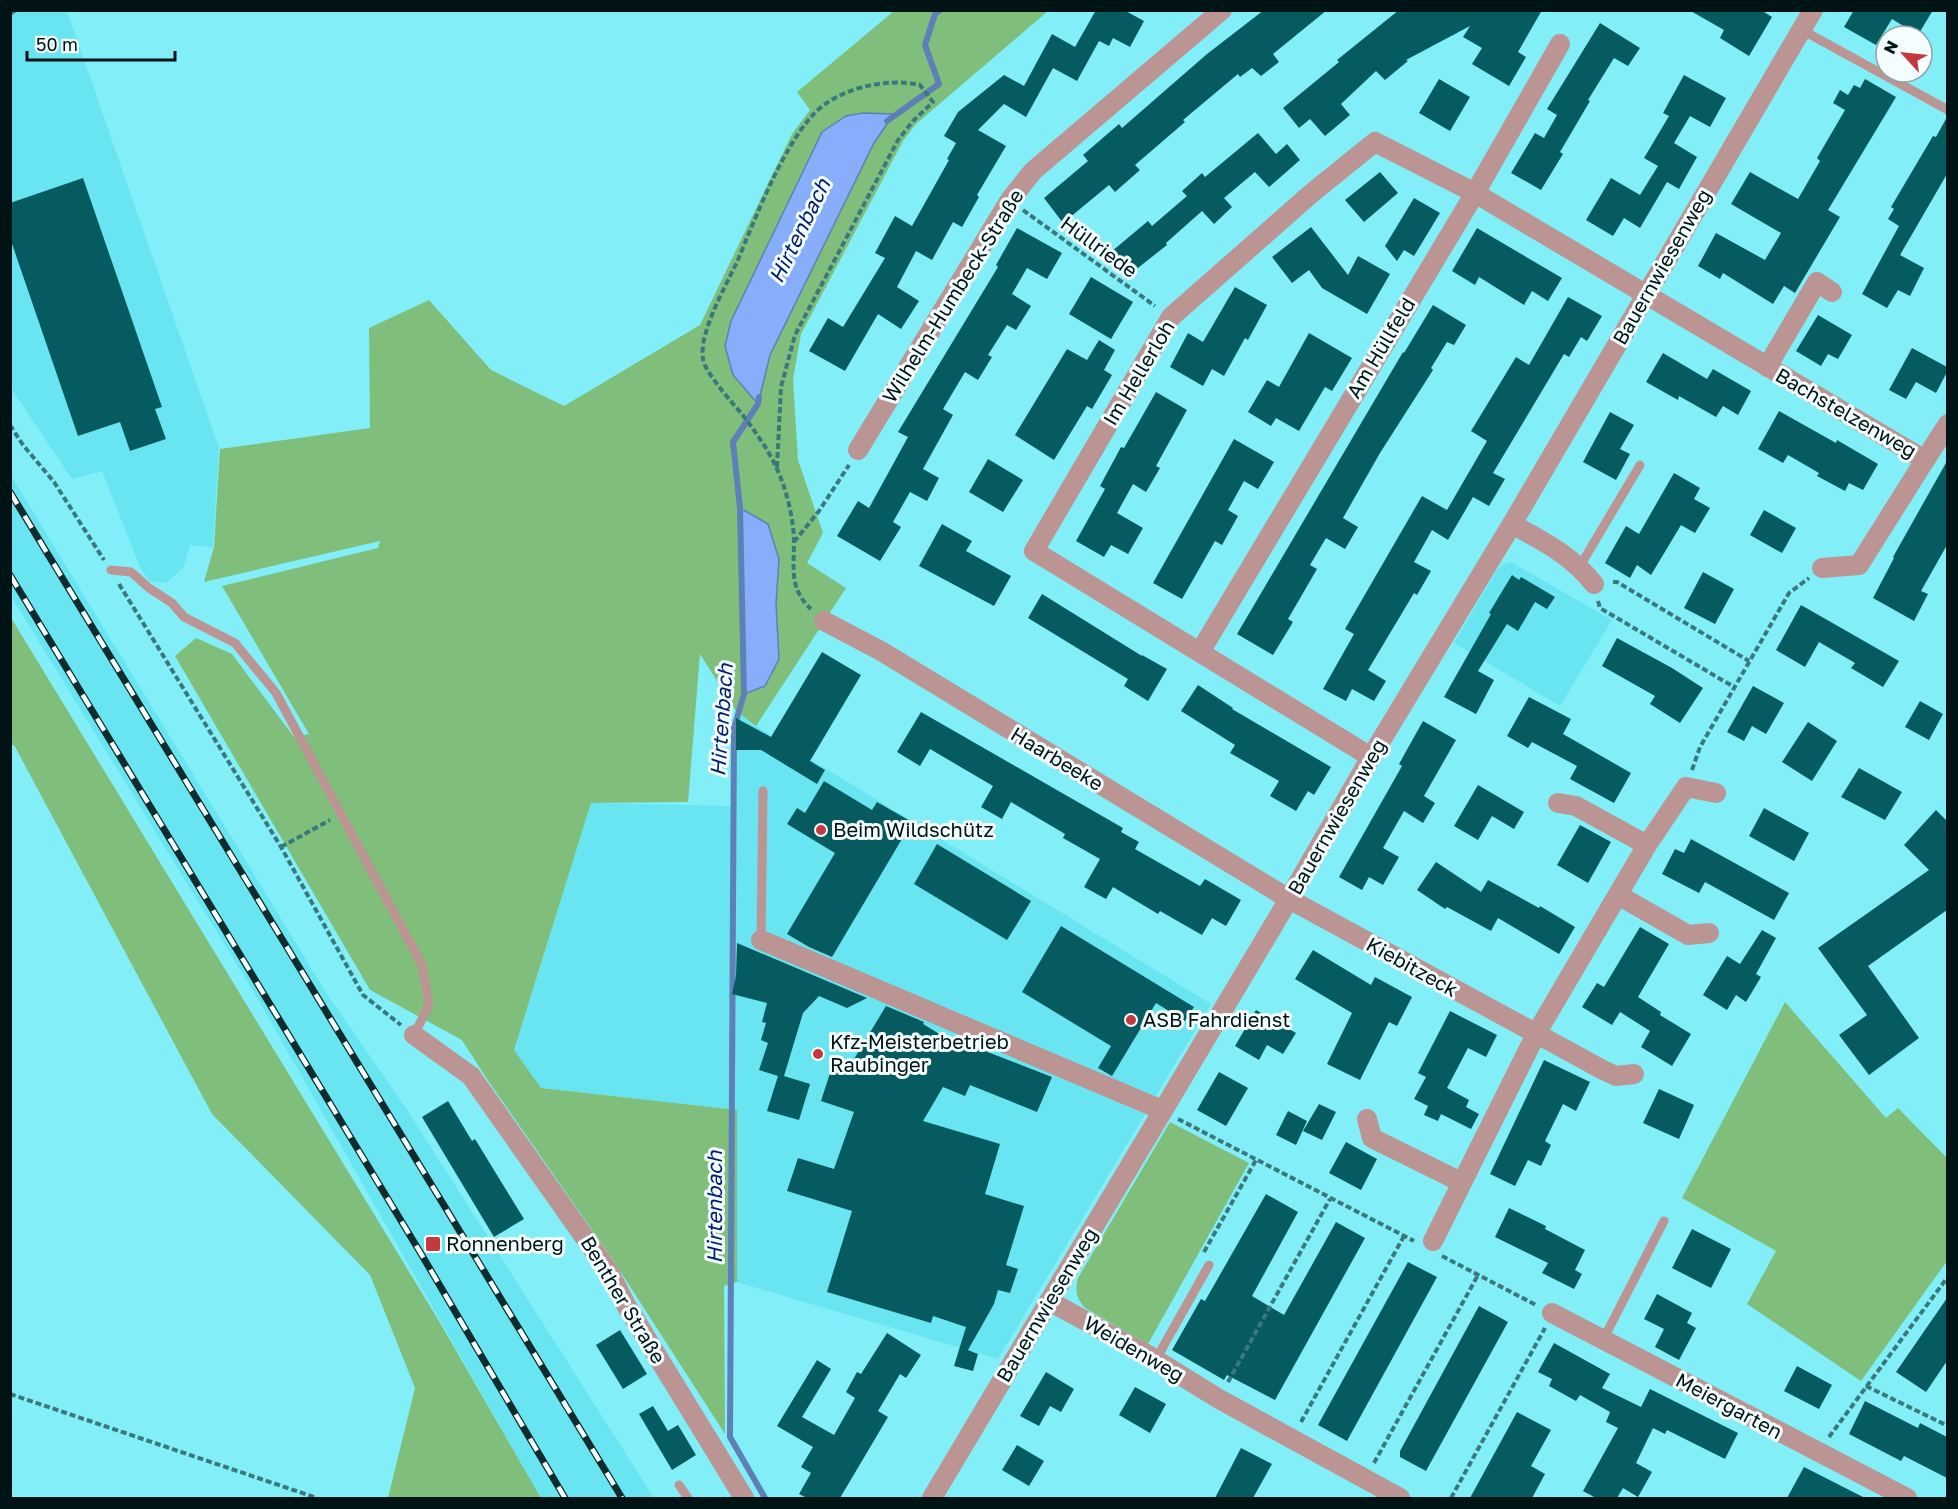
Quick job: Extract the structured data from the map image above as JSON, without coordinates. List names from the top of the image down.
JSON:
{
  "streets": {
    "street": [
      "Bauernwiesenweg",
      "Wilhelm-Humbeck-Straße",
      "Am Hüllfeld",
      "Im Hellerloh",
      "Bachstelzenweg",
      "Haarbeeke",
      "Kiebitzeck",
      "Benther Straße",
      "Weidenweg",
      "Meiergarten"
    ],
    "path": ["Hüllriede"]
  },
  "crossings": [
    ["Hüllriede", "Wilhelm-Humbeck-Straße"],
    ["Hüllriede", "Im Hellerloh"],
    ["Bauernwiesenweg", "Im Hellerloh"],
    ["Bauernwiesenweg", "Bachstelzenweg"],
    ["Bauernwiesenweg", "Haarbeeke"],
    ["Bauernwiesenweg", "Kiebitzeck"],
    ["Bauernwiesenweg", "Weidenweg"],
    ["Am Hüllfeld", "Im Hellerloh"],
    ["Im Hellerloh", "Bachstelzenweg"],
    ["Haarbeeke", "Kiebitzeck"]
  ],
  "water": ["Hirtenbach"],
  "places": {
    "other": ["Beim Wildschütz", "ASB Fahrdienst", "Kfz-Meisterbetrieb Raubinger"],
    "transit": ["Ronnenberg"]
  },
  "scale_bar": "50 m",
  "north": "top left"
}
